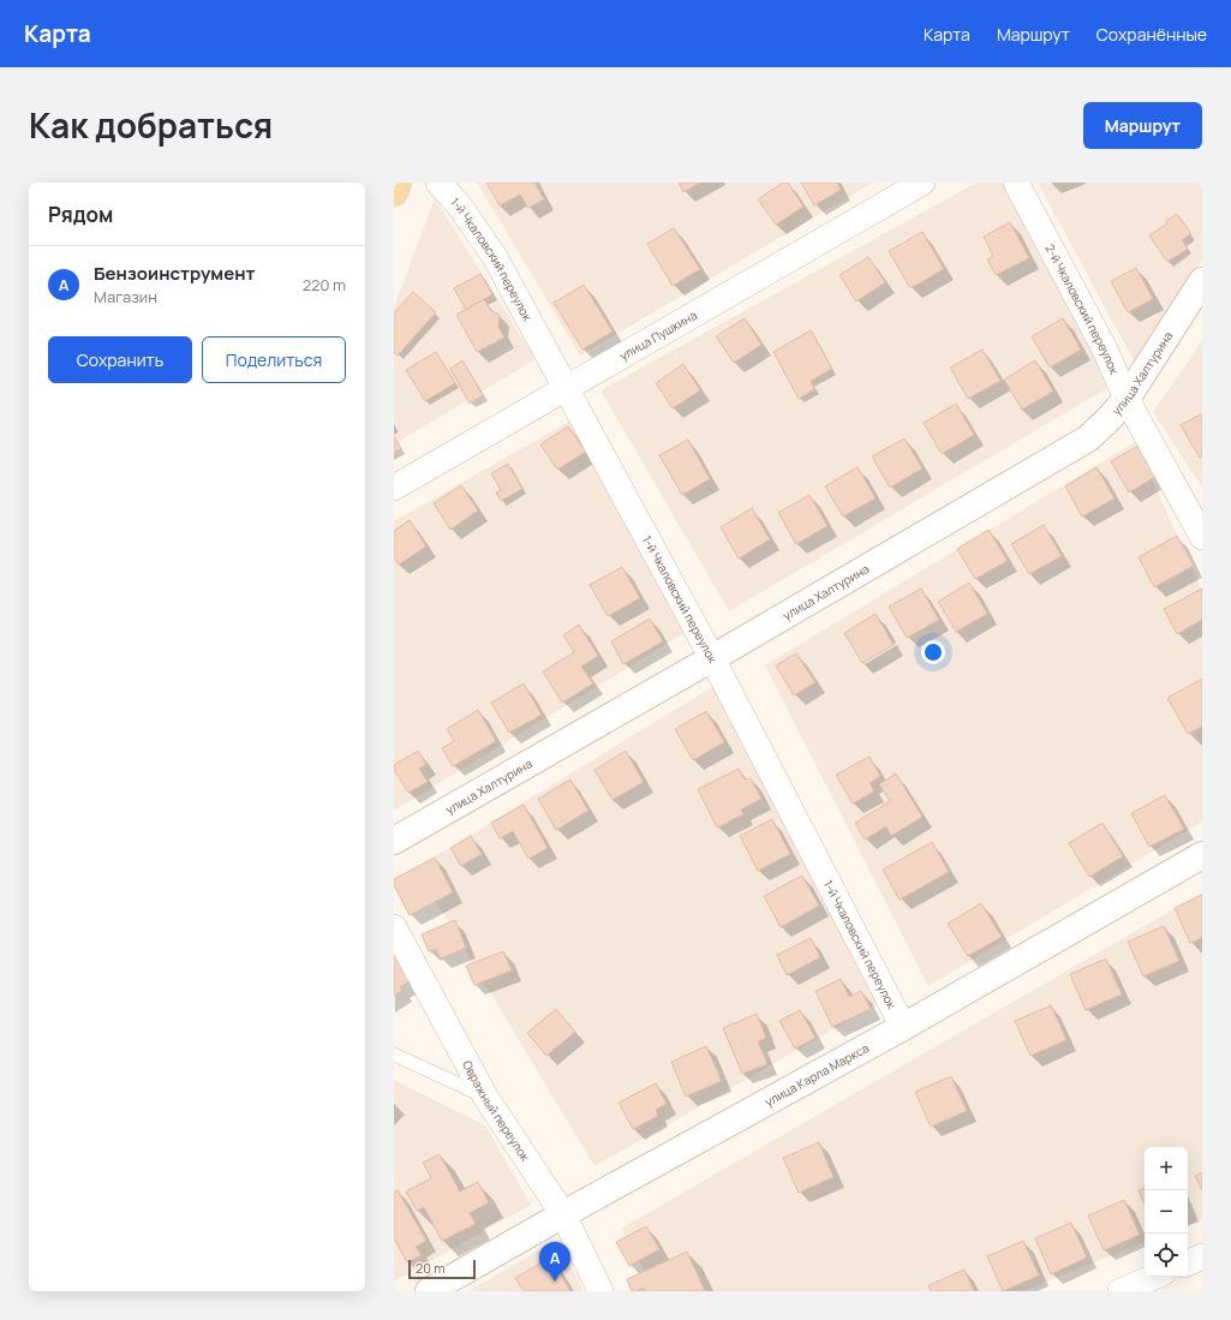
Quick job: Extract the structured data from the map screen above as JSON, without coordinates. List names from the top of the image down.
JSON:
{
  "streets": {
    "street": [
      "1-й Чкаловский переулок",
      "2-й Чкаловский переулок",
      "улица Пушкина",
      "улица Халтурина",
      "улица Карла Маркса",
      "Овражный переулок"
    ]
  },
  "crossings": [
    ["1-й Чкаловский переулок", "улица Пушкина"],
    ["1-й Чкаловский переулок", "улица Халтурина"],
    ["1-й Чкаловский переулок", "улица Карла Маркса"],
    ["2-й Чкаловский переулок", "улица Халтурина"],
    ["улица Карла Маркса", "Овражный переулок"]
  ],
  "scale_bar": "20 m",
  "page": {
    "header": "Карта",
    "nav": ["Карта", "Маршрут", "Сохранённые"],
    "title": "Как добраться",
    "buttons": [
      "Маршрут",
      ["Сохранить", "Поделиться"]
    ],
    "heading": "Рядом",
    "list": [
      {
        "mark": "A",
        "name": "Бензоинструмент",
        "note": "Магазин",
        "value": "220 m"
      }
    ],
    "map_buttons": ["+", "−"],
    "pins": "A",
    "scale": "20 m"
  }
}
